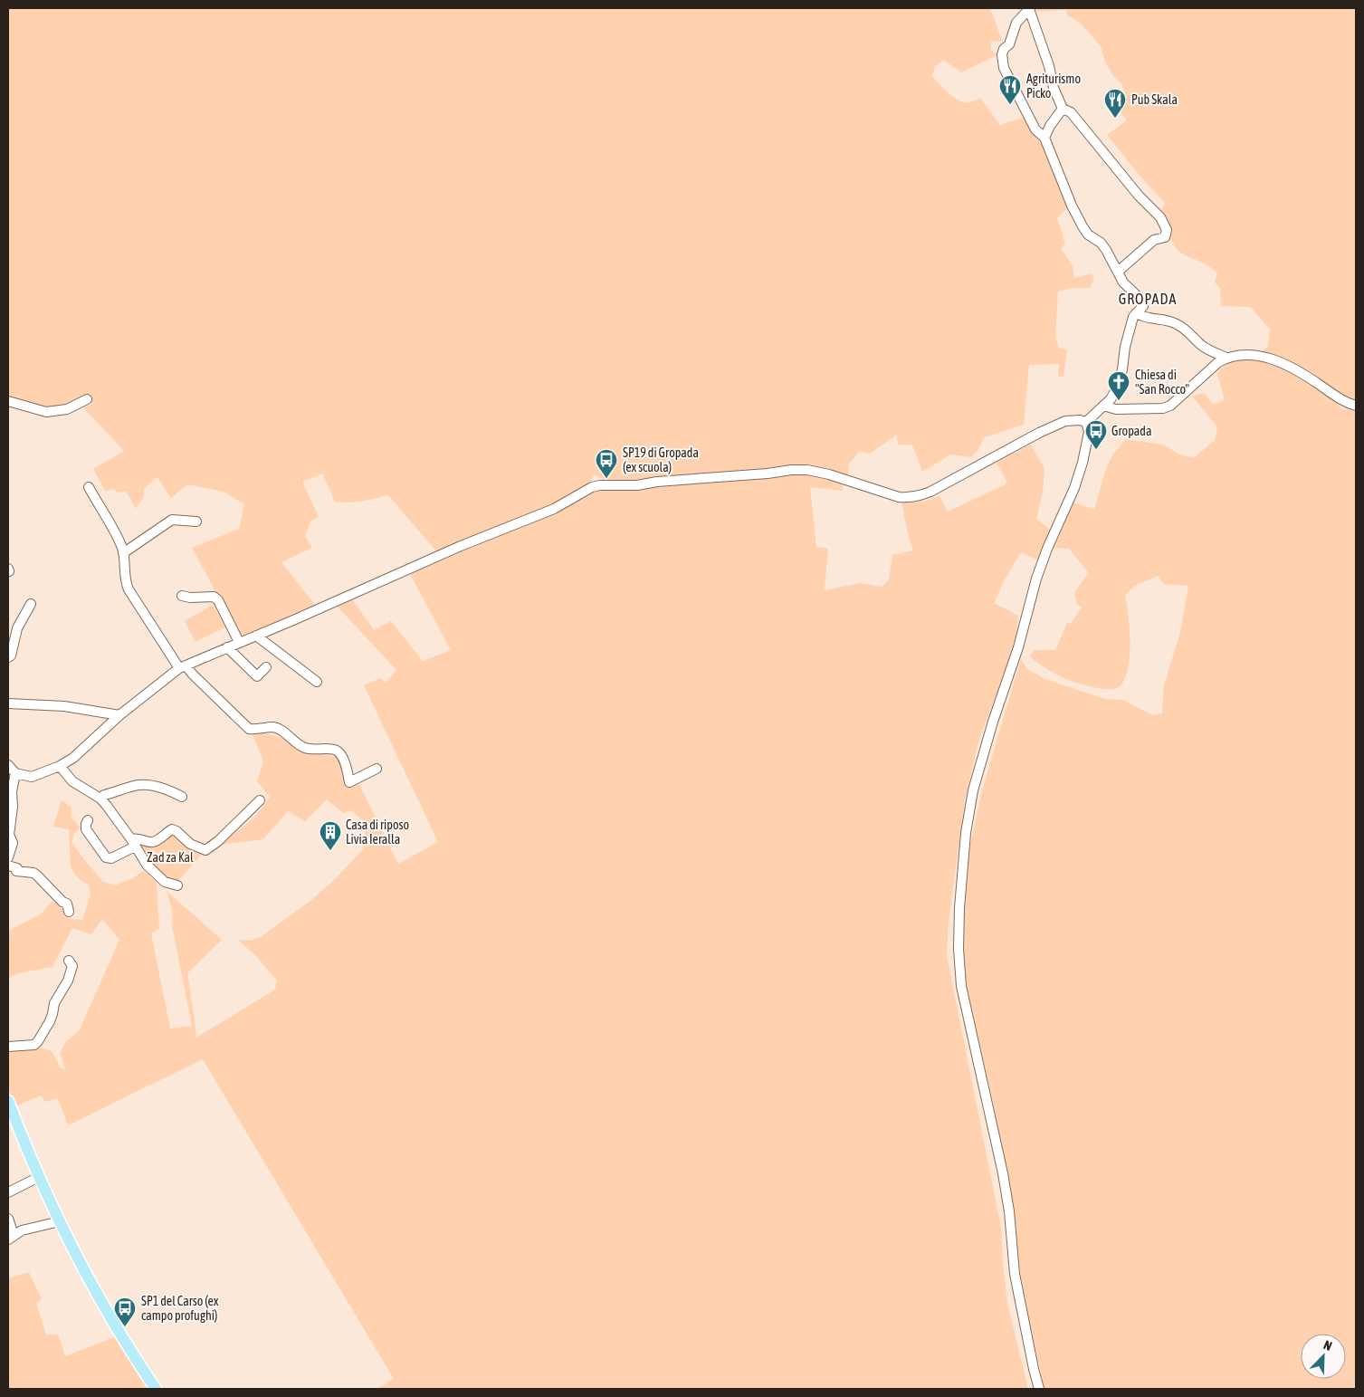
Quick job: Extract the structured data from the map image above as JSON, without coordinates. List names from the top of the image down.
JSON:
{
  "districts": ["GROPADA"],
  "parks": ["Zad za Kal"],
  "places": {
    "restaurant": ["Agriturismo Picko", "Pub Skala"],
    "church": ["Chiesa di \"San Rocco\""],
    "bus stop": ["Gropada", "SP19 di Gropada (ex scuola)", "SP1 del Carso (ex campo profughi)"],
    "building": ["Casa di riposo Livia Ieralla"]
  },
  "north": "top right"
}
